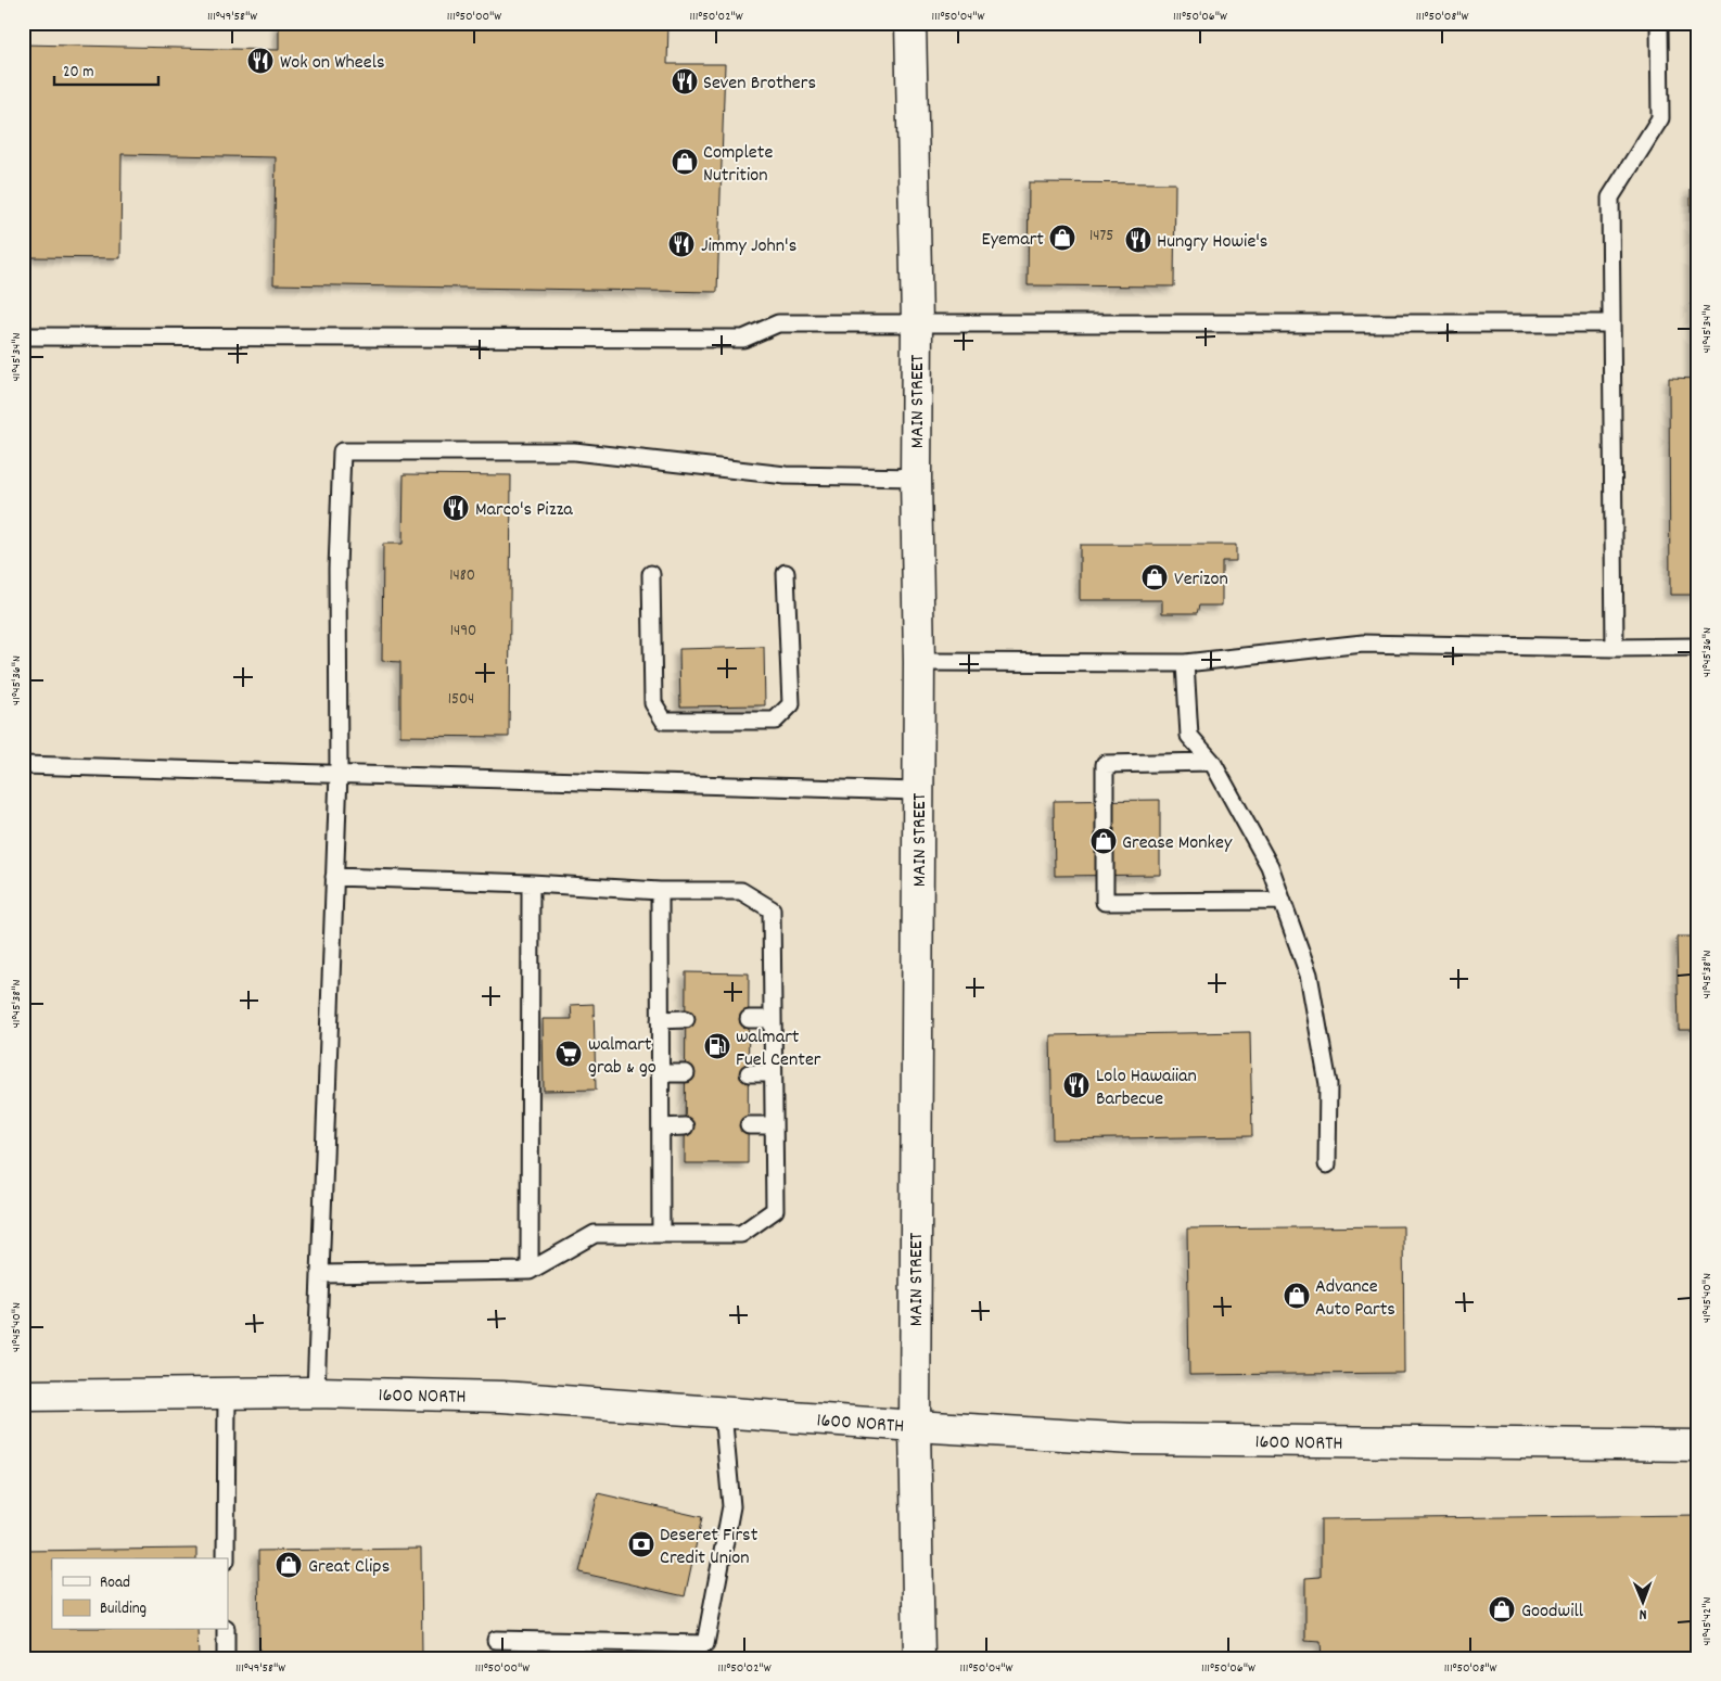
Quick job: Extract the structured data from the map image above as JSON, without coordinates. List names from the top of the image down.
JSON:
{
  "streets": {
    "street": ["MAIN STREET", "1600 NORTH"]
  },
  "crossings": [
    ["MAIN STREET", "1600 NORTH"]
  ],
  "places": {
    "restaurant": [
      "Wok on Wheels",
      "Seven Brothers",
      "Hungry Howie's",
      "Jimmy John's",
      "Marco's Pizza",
      "Lolo Hawaiian Barbecue"
    ],
    "shop": [
      "Complete Nutrition",
      "Eyemart",
      "Verizon",
      "Grease Monkey",
      "Advance Auto Parts",
      "Great Clips",
      "Goodwill"
    ],
    "fuel station": ["walmart Fuel Center"],
    "supermarket": ["walmart grab & go"],
    "bank": ["Deseret First Credit Union"]
  },
  "house_numbers": [
    "1475",
    "1480",
    "1490",
    "1504"
  ],
  "legend": ["Road", "Building"],
  "scale_bar": "20 m",
  "north": "bottom",
  "coordinates": [
    "111°49'58\"W",
    "111°50'00\"W",
    "111°50'02\"W",
    "111°50'04\"W",
    "111°50'06\"W",
    "111°50'08\"W",
    "41°45'34\"N",
    "41°45'36\"N",
    "41°45'38\"N",
    "41°45'40\"N",
    "41°45'42\"N"
  ]
}
